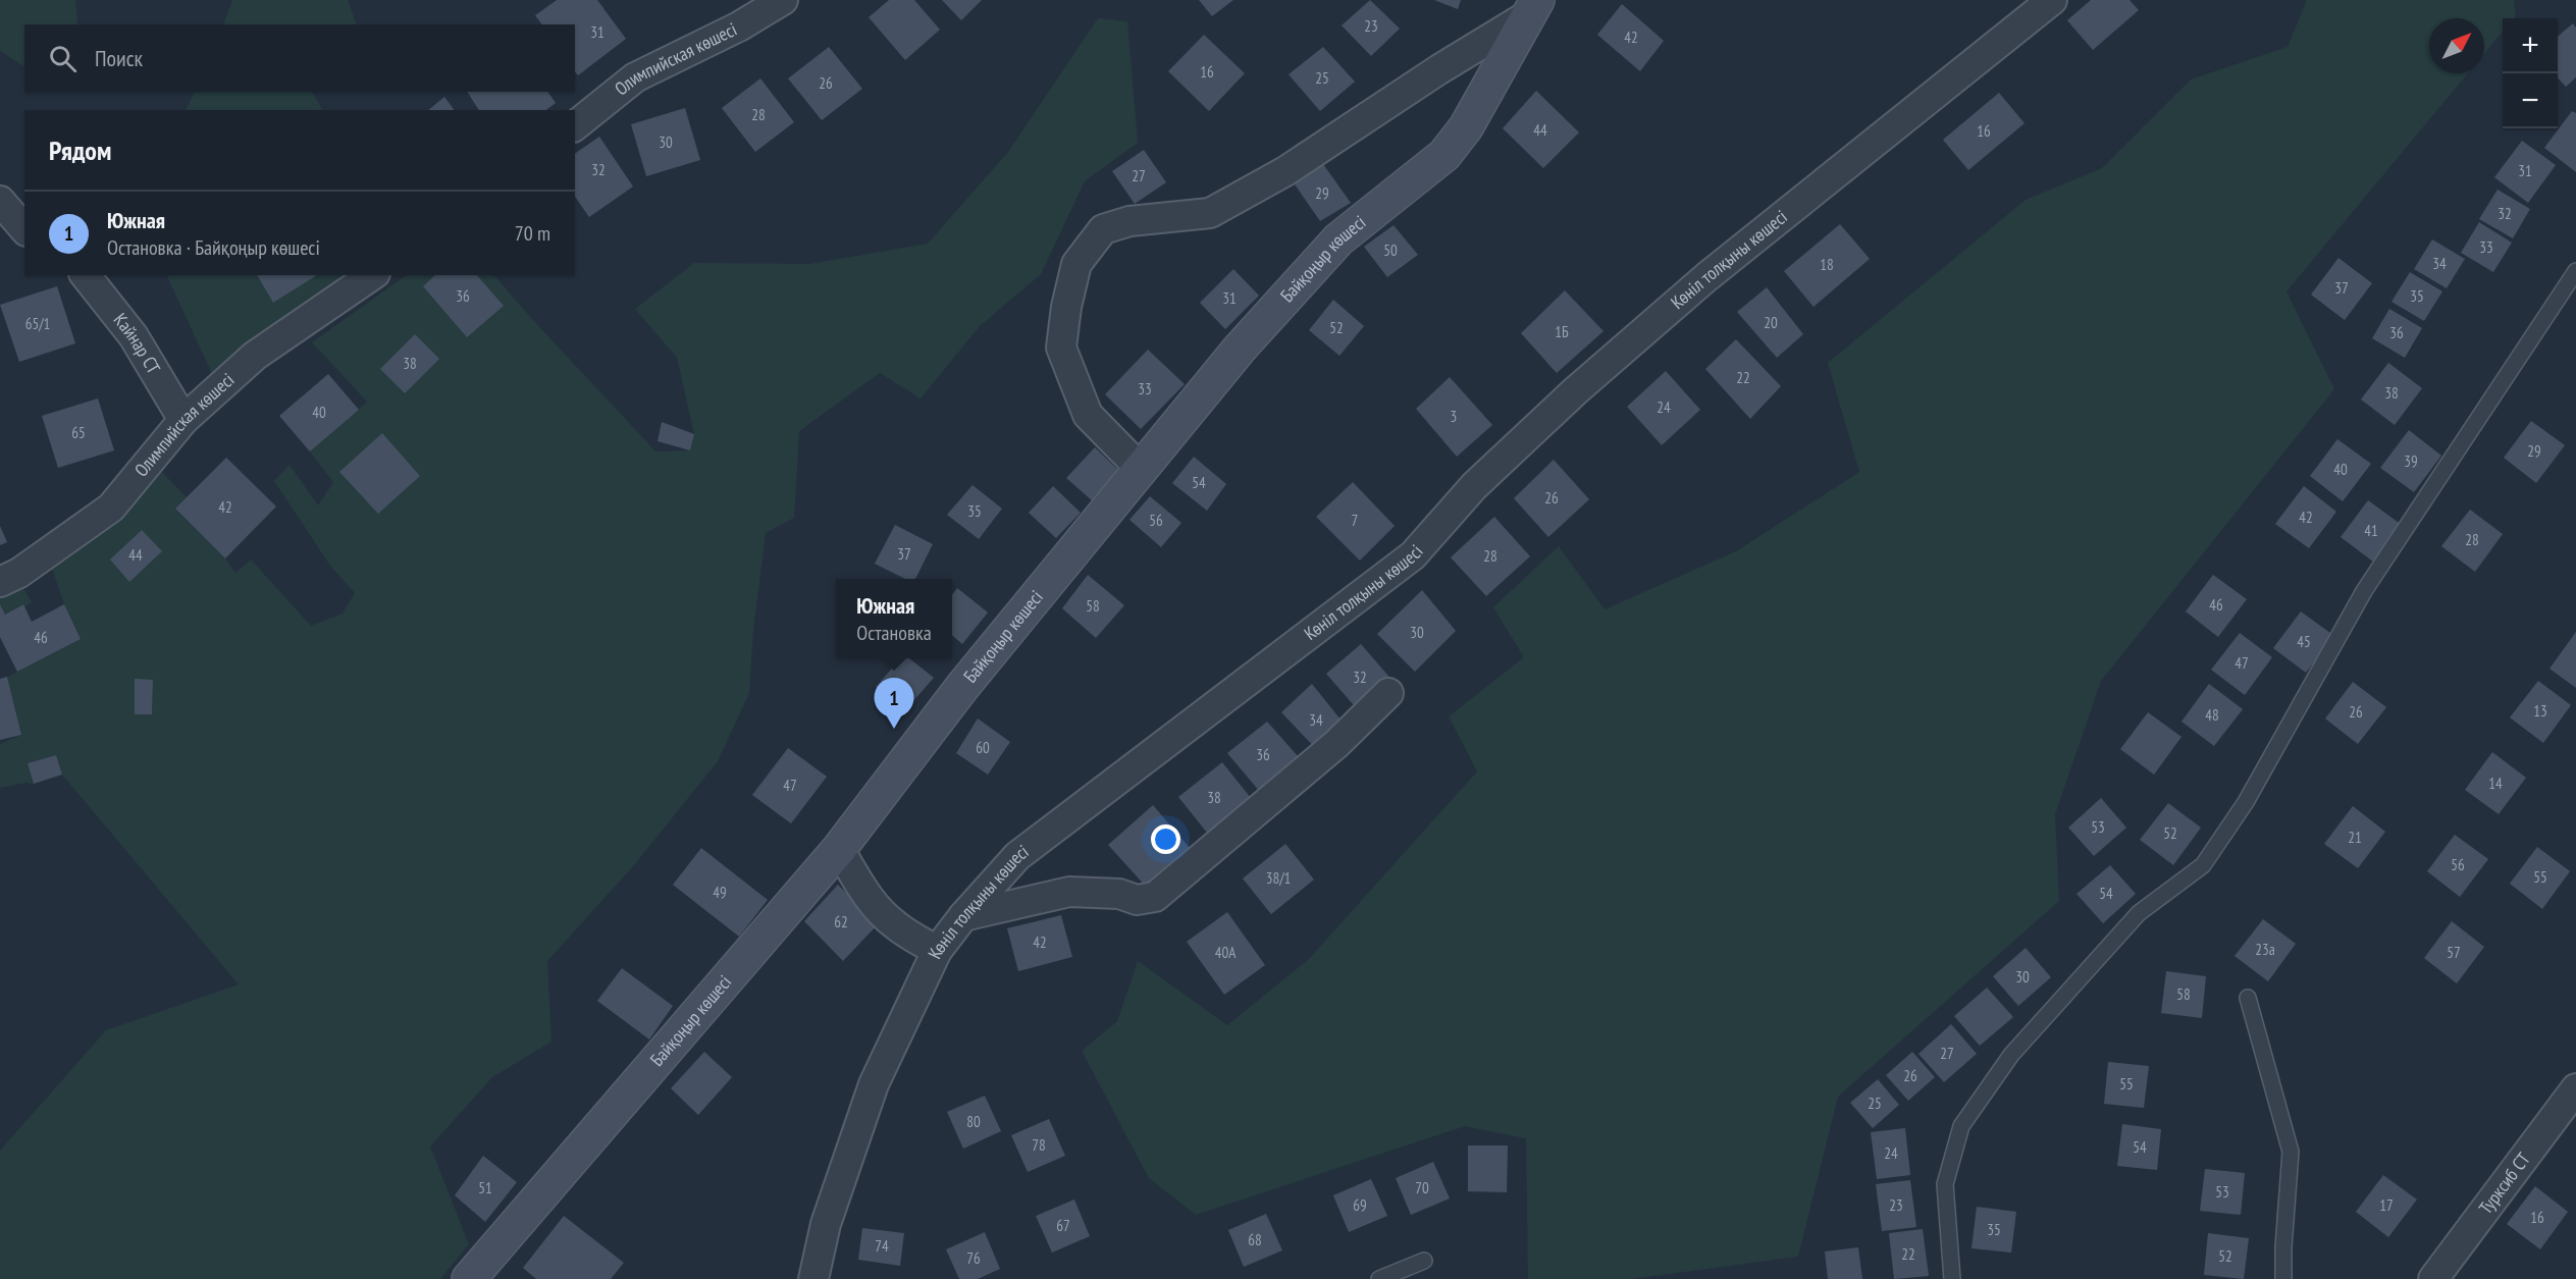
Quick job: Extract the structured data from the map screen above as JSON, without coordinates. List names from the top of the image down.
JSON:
{
  "streets": {
    "street": [
      "Олимпийская көшесі",
      "Байқоңыр көшесі",
      "Көніл толқыны көшесі",
      "Кайнар СТ",
      "Турксиб СТ"
    ]
  },
  "crossings": [
    ["Олимпийская көшесі", "Кайнар СТ"]
  ],
  "house_numbers": [
    "23",
    "31",
    "42",
    "16",
    "25",
    "26",
    "28",
    "44",
    "16",
    "30",
    "32",
    "31",
    "27",
    "29",
    "32",
    "33",
    "50",
    "34",
    "18",
    "37",
    "36",
    "35",
    "31",
    "20",
    "65/1",
    "52",
    "1Б",
    "36",
    "38",
    "22",
    "33",
    "38",
    "24",
    "40",
    "3",
    "65",
    "29",
    "39",
    "40",
    "54",
    "26",
    "42",
    "35",
    "42",
    "56",
    "7",
    "41",
    "28",
    "37",
    "44",
    "28",
    "46",
    "58",
    "30",
    "46",
    "45",
    "47",
    "32",
    "13",
    "26",
    "48",
    "34",
    "60",
    "36",
    "14",
    "47",
    "38",
    "53",
    "52",
    "21",
    "56",
    "55",
    "38/1",
    "49",
    "54",
    "62",
    "42",
    "23а",
    "40А",
    "57",
    "30",
    "58",
    "27",
    "26",
    "55",
    "25",
    "80",
    "78",
    "54",
    "24",
    "51",
    "70",
    "53",
    "69",
    "23",
    "17",
    "16",
    "67",
    "35",
    "68",
    "74",
    "22",
    "52",
    "76"
  ],
  "north": "top right",
  "page": {
    "map_buttons": ["+", "−"],
    "search": "Поиск",
    "heading": "Рядом",
    "list": [
      {
        "mark": "1",
        "name": "Южная",
        "note": "Остановка · Байқоңыр көшесі",
        "value": "70 m"
      }
    ],
    "popup": ["Южная", "Остановка"],
    "pins": "1"
  }
}
